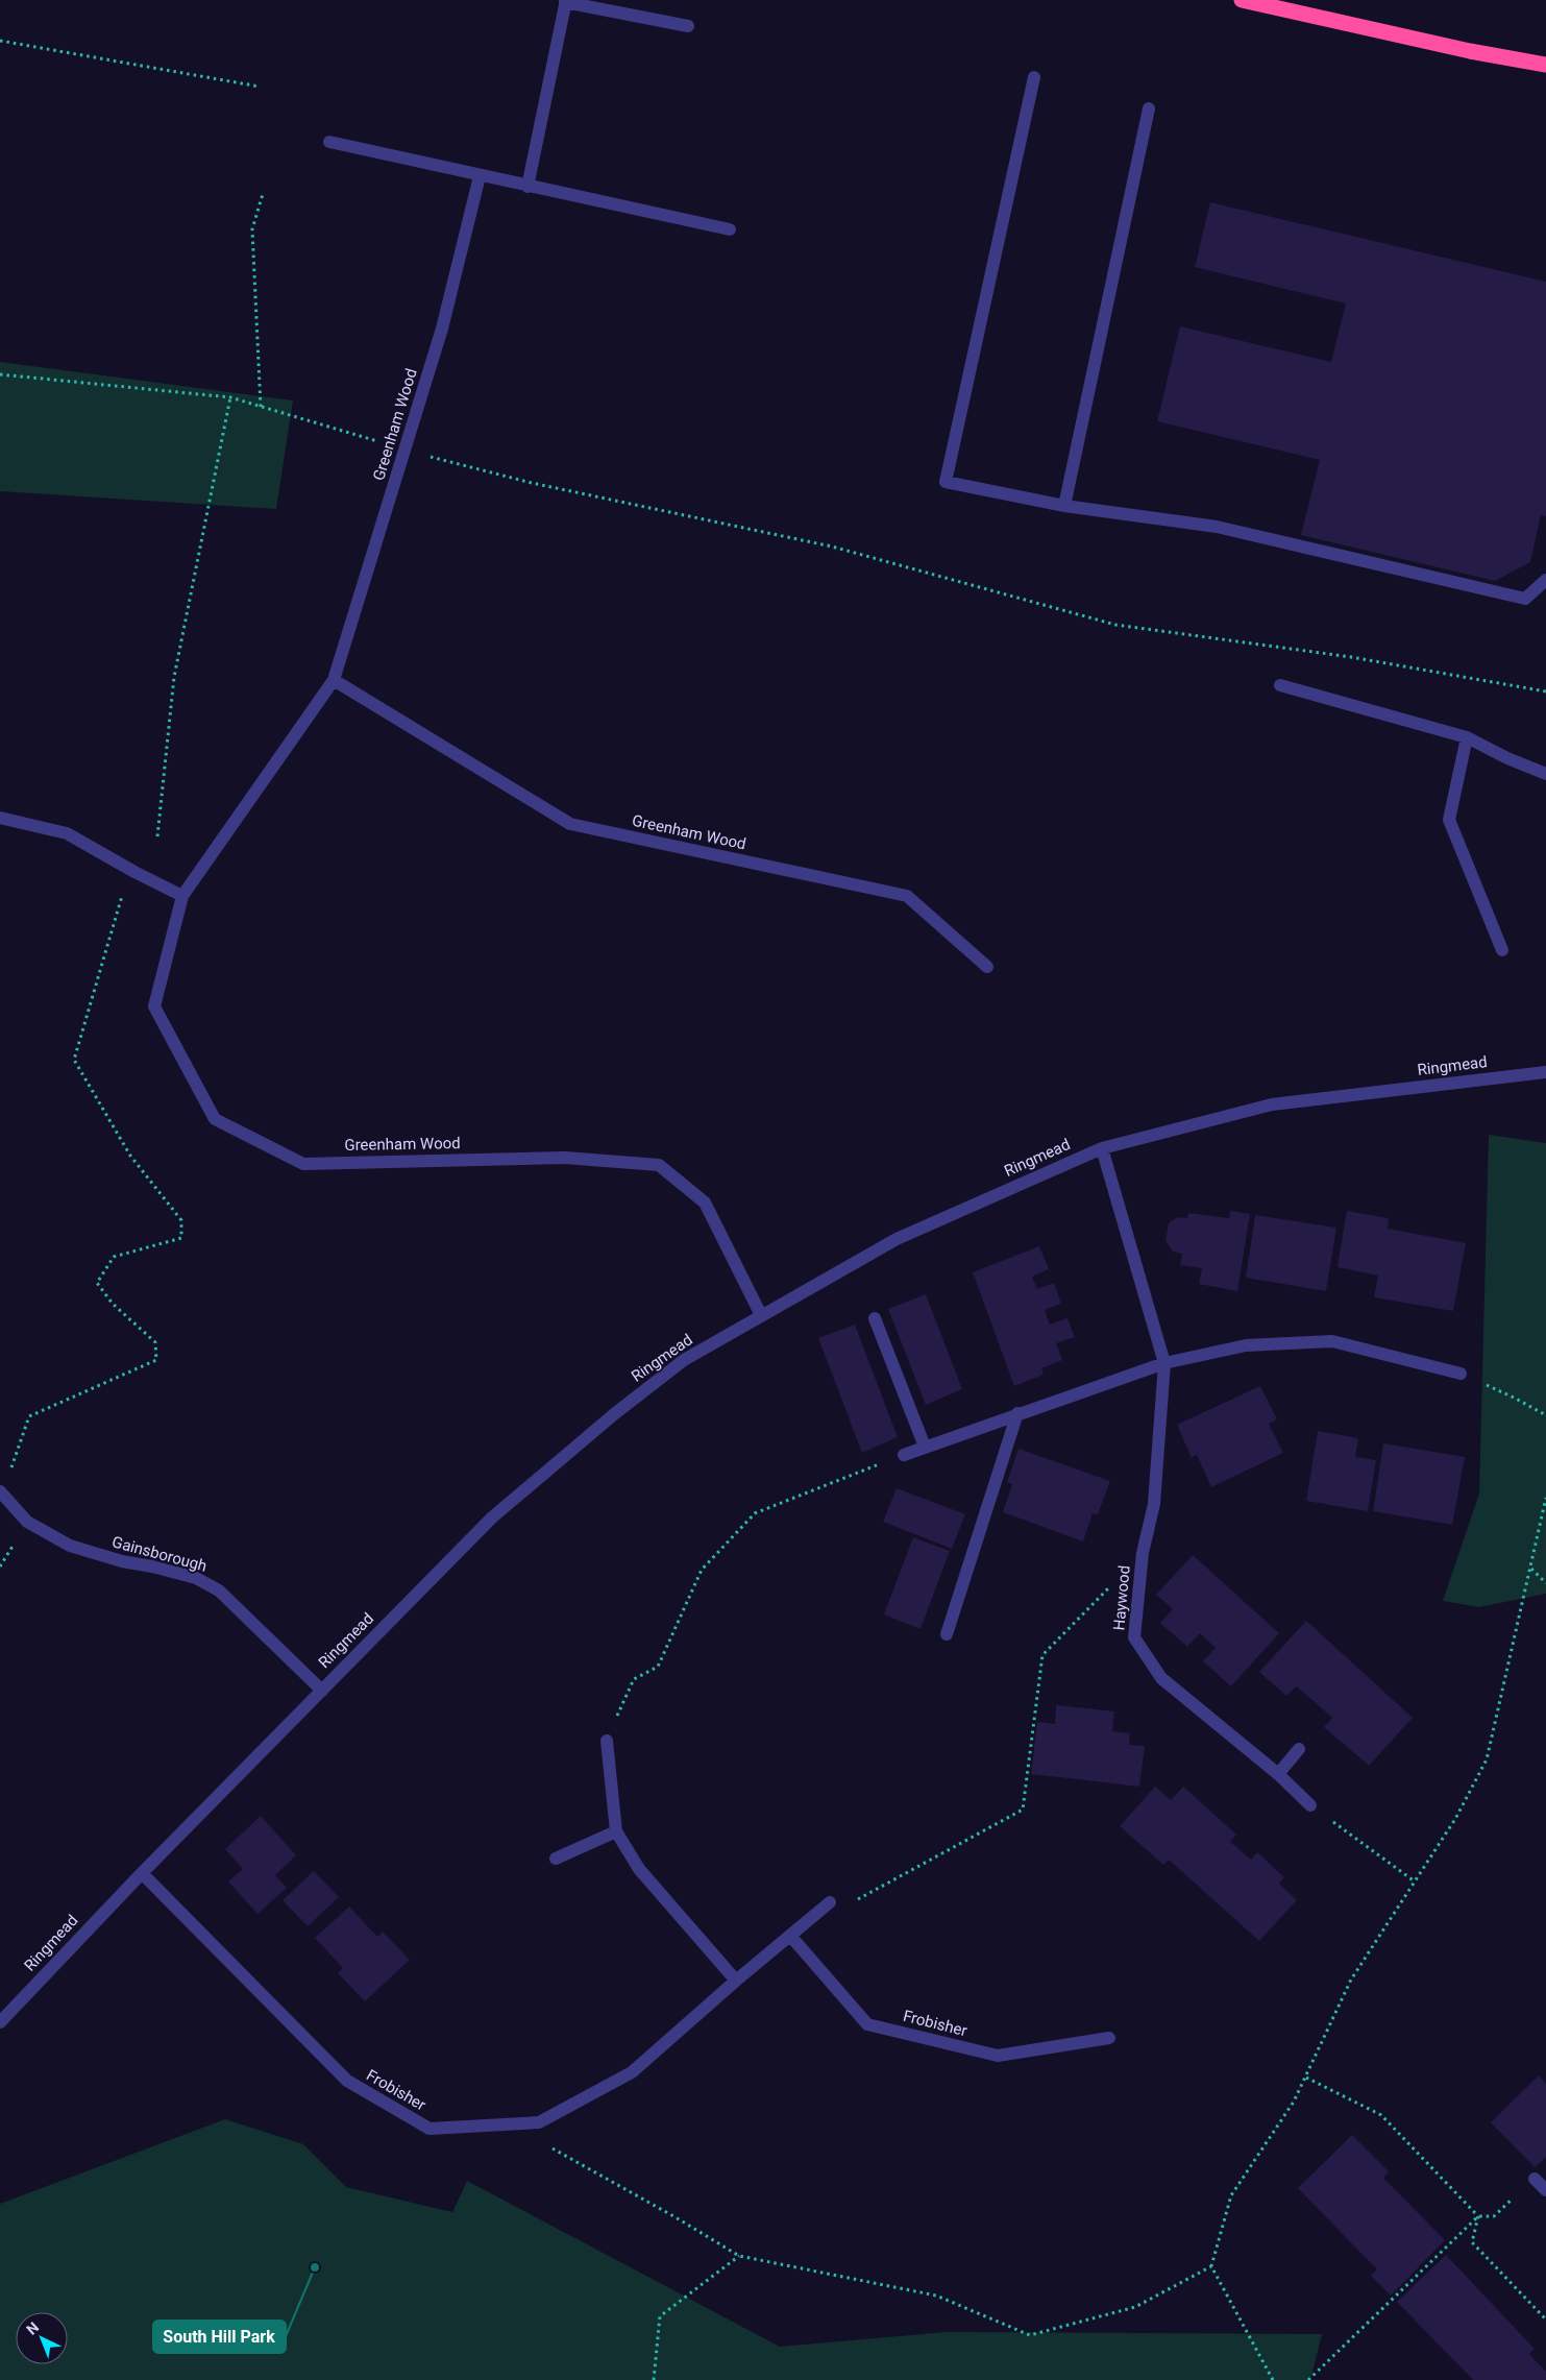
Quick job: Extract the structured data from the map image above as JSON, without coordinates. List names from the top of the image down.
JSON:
{
  "streets": {
    "street": [
      "Greenham Wood",
      "Ringmead",
      "Gainsborough",
      "Haywood",
      "Frobisher"
    ]
  },
  "crossings": [
    ["Greenham Wood", "Ringmead"],
    ["Ringmead", "Gainsborough"],
    ["Ringmead", "Haywood"],
    ["Ringmead", "Frobisher"]
  ],
  "places": ["South Hill Park"],
  "north": "top left"
}
